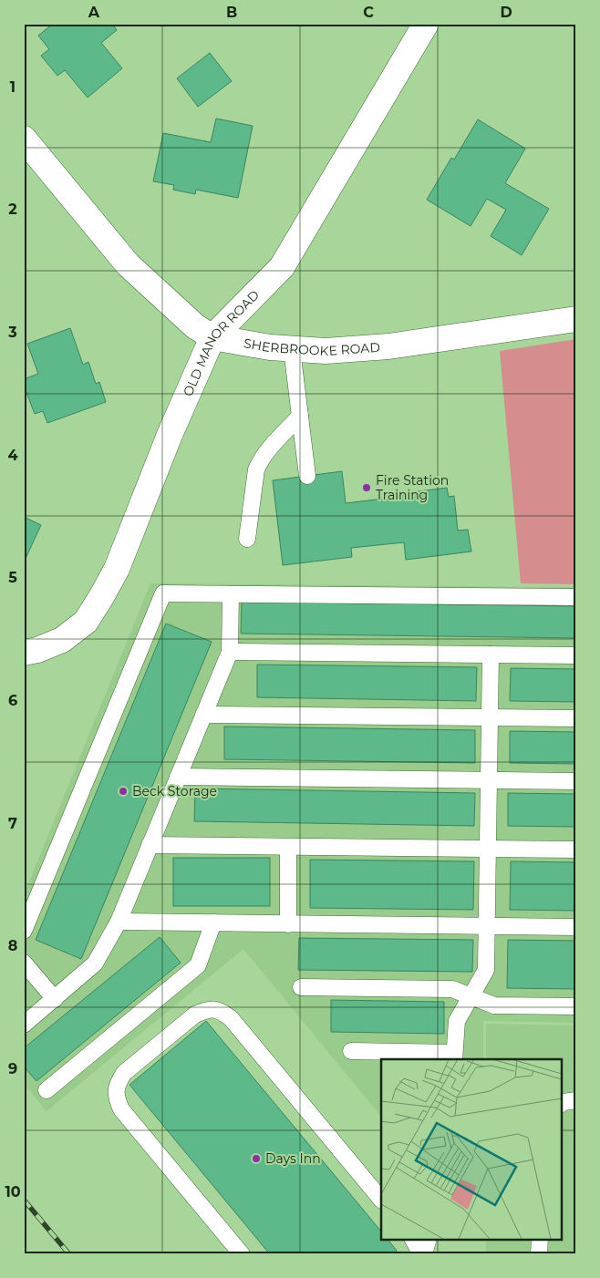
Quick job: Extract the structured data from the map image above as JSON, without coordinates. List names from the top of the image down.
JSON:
{
  "streets": {
    "street": ["SHERBROOKE ROAD", "OLD MANOR ROAD"]
  },
  "crossings": [
    ["SHERBROOKE ROAD", "OLD MANOR ROAD"]
  ],
  "places": ["Fire Station Training", "Beck Storage", "Days Inn"],
  "grid": {
    "columns": [
      "A",
      "B",
      "C",
      "D"
    ],
    "rows": [
      "1",
      "2",
      "3",
      "4",
      "5",
      "6",
      "7",
      "8",
      "9",
      "10"
    ]
  }
}
